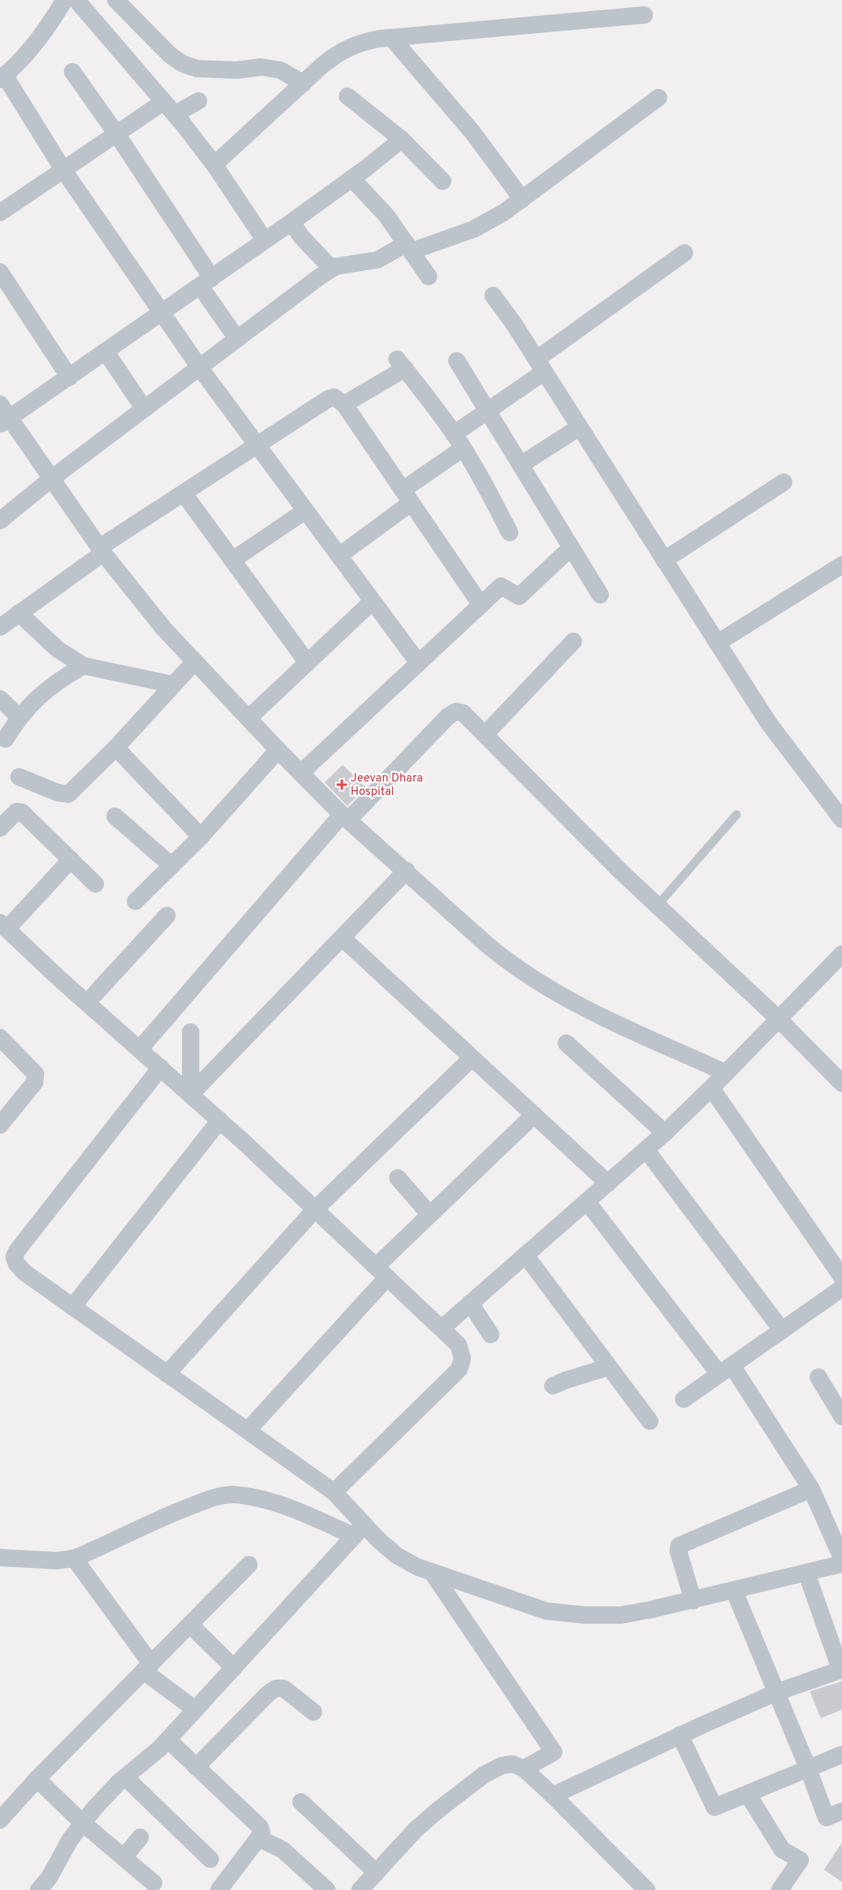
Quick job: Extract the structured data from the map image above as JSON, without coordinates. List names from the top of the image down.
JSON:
{
  "places": {
    "health": ["Jeevan Dhara Hospital"]
  }
}
